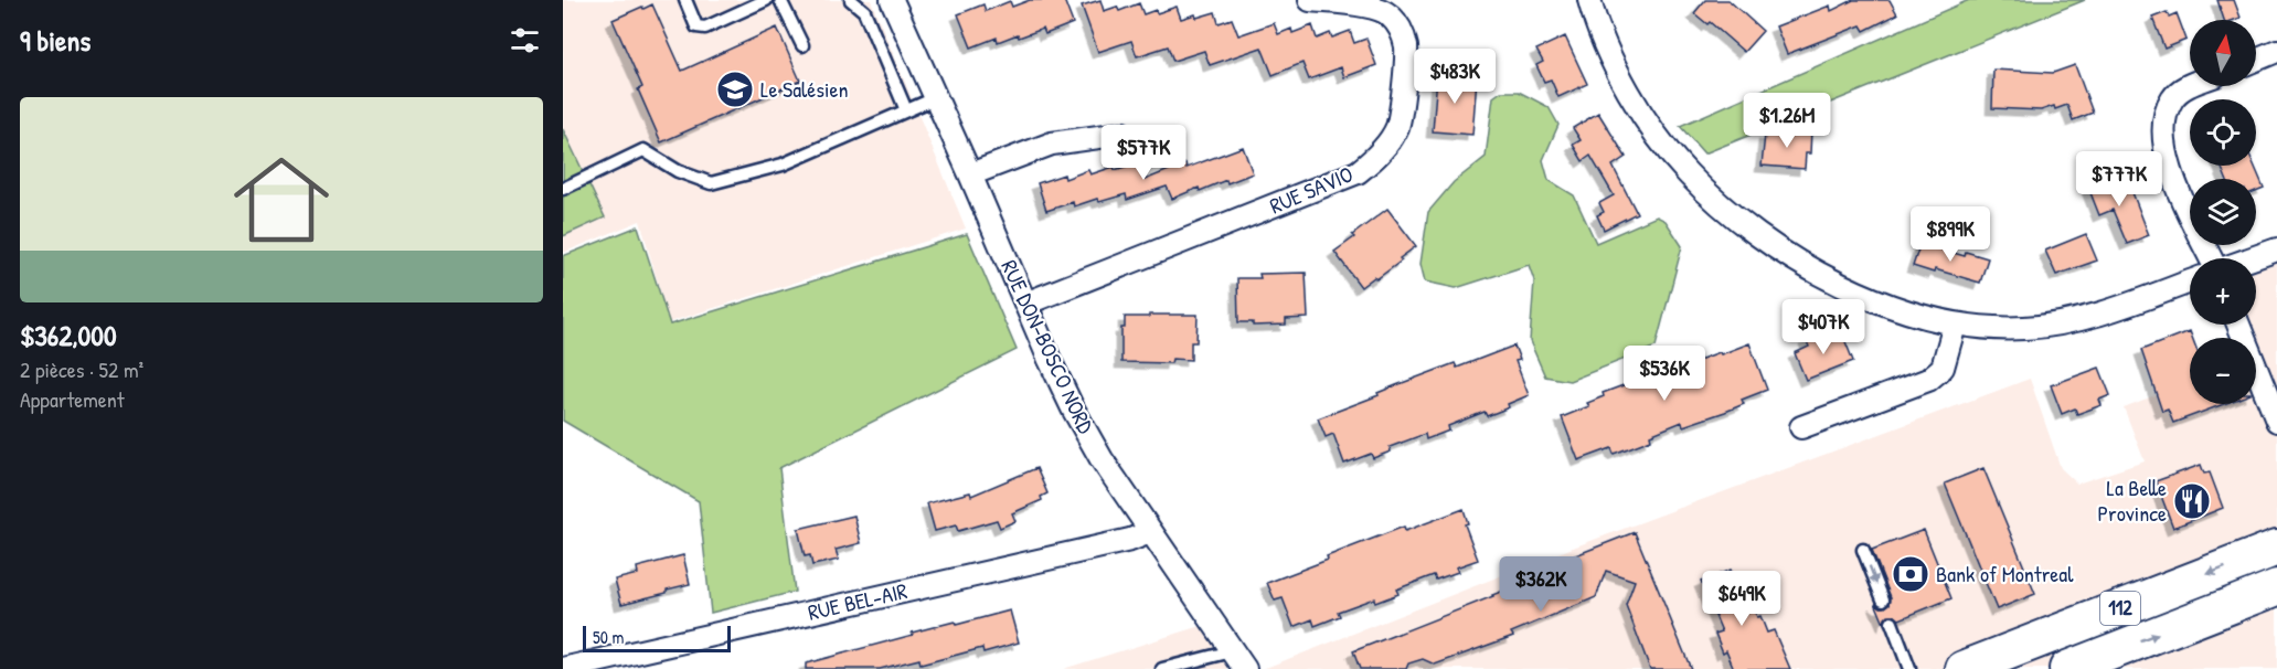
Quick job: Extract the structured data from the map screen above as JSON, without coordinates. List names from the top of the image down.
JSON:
{
  "streets": {
    "main road": ["112"],
    "street": ["RUE SAVIO", "RUE DON-BOSCO NORD", "RUE BEL-AIR"]
  },
  "crossings": [
    ["RUE SAVIO", "RUE DON-BOSCO NORD"],
    ["RUE DON-BOSCO NORD", "RUE BEL-AIR"]
  ],
  "places": {
    "school or university": ["Le Salésien"],
    "restaurant": ["La Belle Province"],
    "bank": ["Bank of Montreal"]
  },
  "scale_bar": "50 m",
  "north": "top",
  "page": {
    "heading": "9 biens",
    "map_buttons": ["+", "−"],
    "price": [
      "$483K",
      "$1.26M",
      "$577K",
      "$777K",
      "$899K",
      "$407K",
      "$536K",
      "$362K",
      "$649K"
    ],
    "list": [
      {
        "name": "$362,000",
        "note": "2 pièces · 52 m² · Appartement"
      }
    ],
    "scale": "50 m"
  }
}
